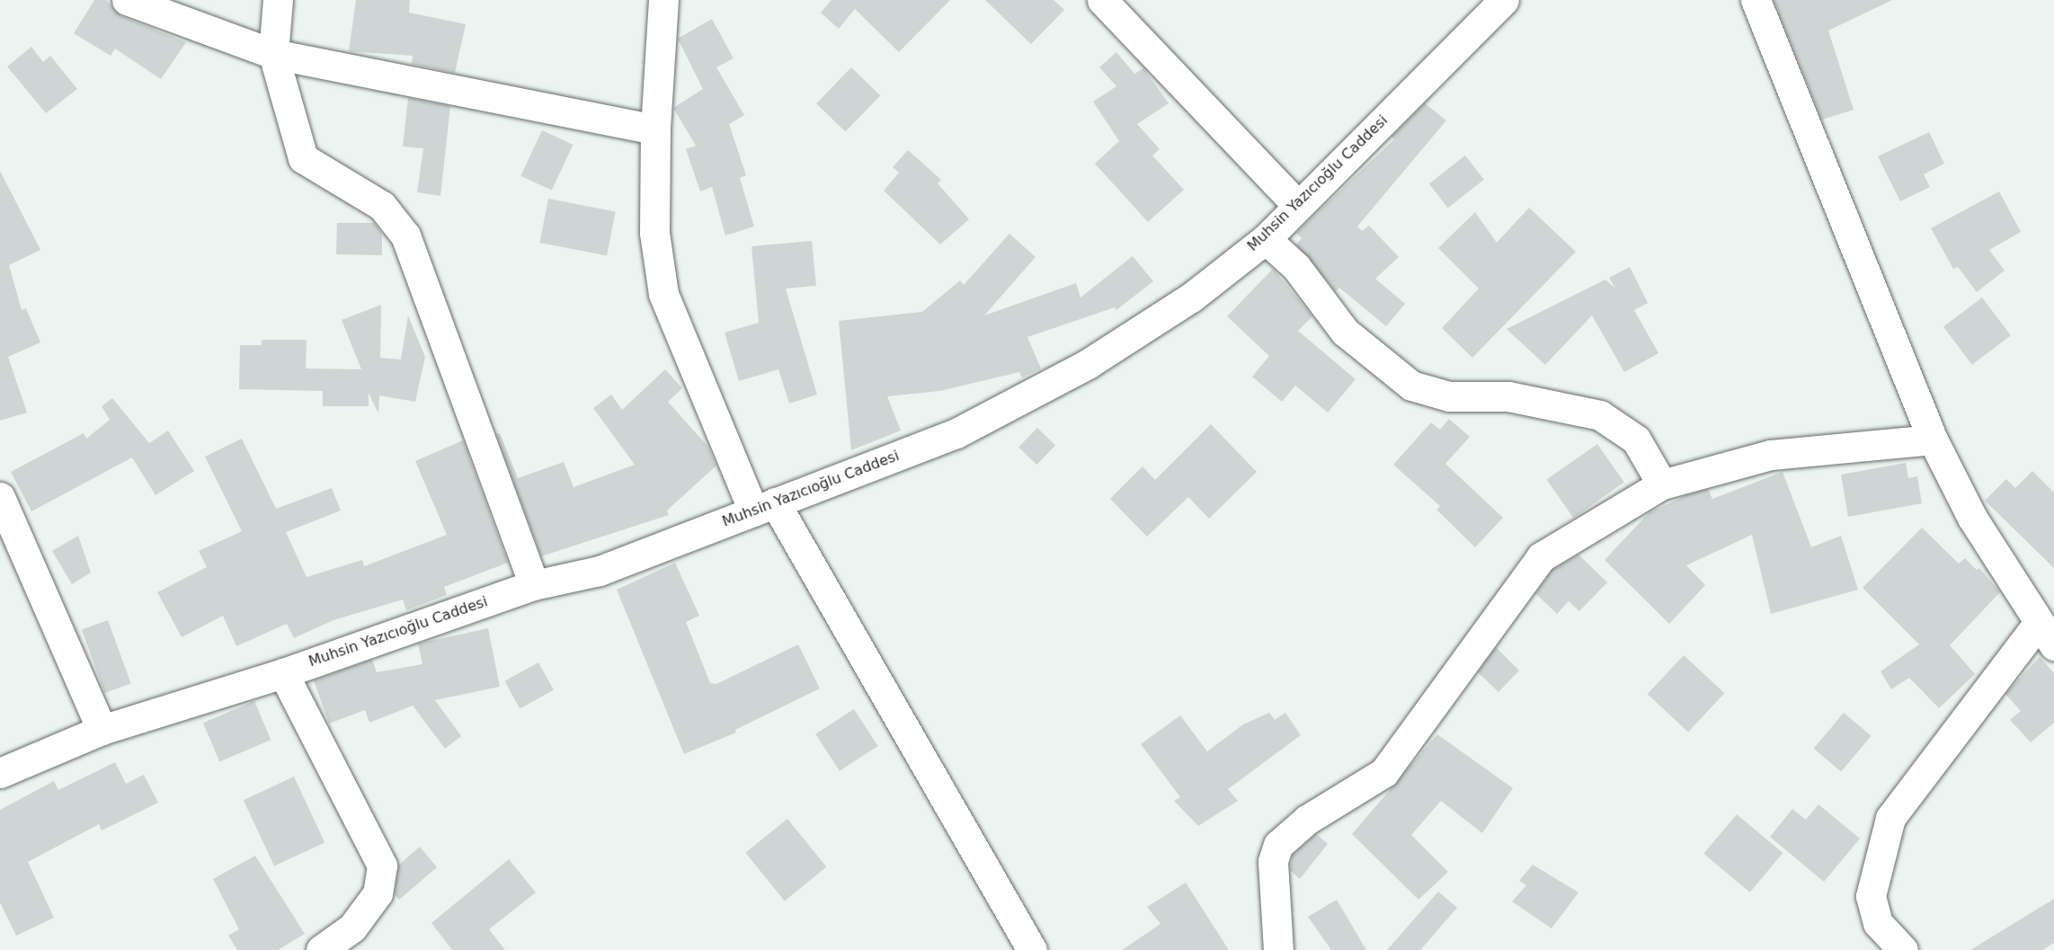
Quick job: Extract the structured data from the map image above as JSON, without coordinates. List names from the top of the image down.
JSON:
{
  "streets": {
    "street": ["Muhsin Yazıcıoğlu Caddesi"]
  }
}
